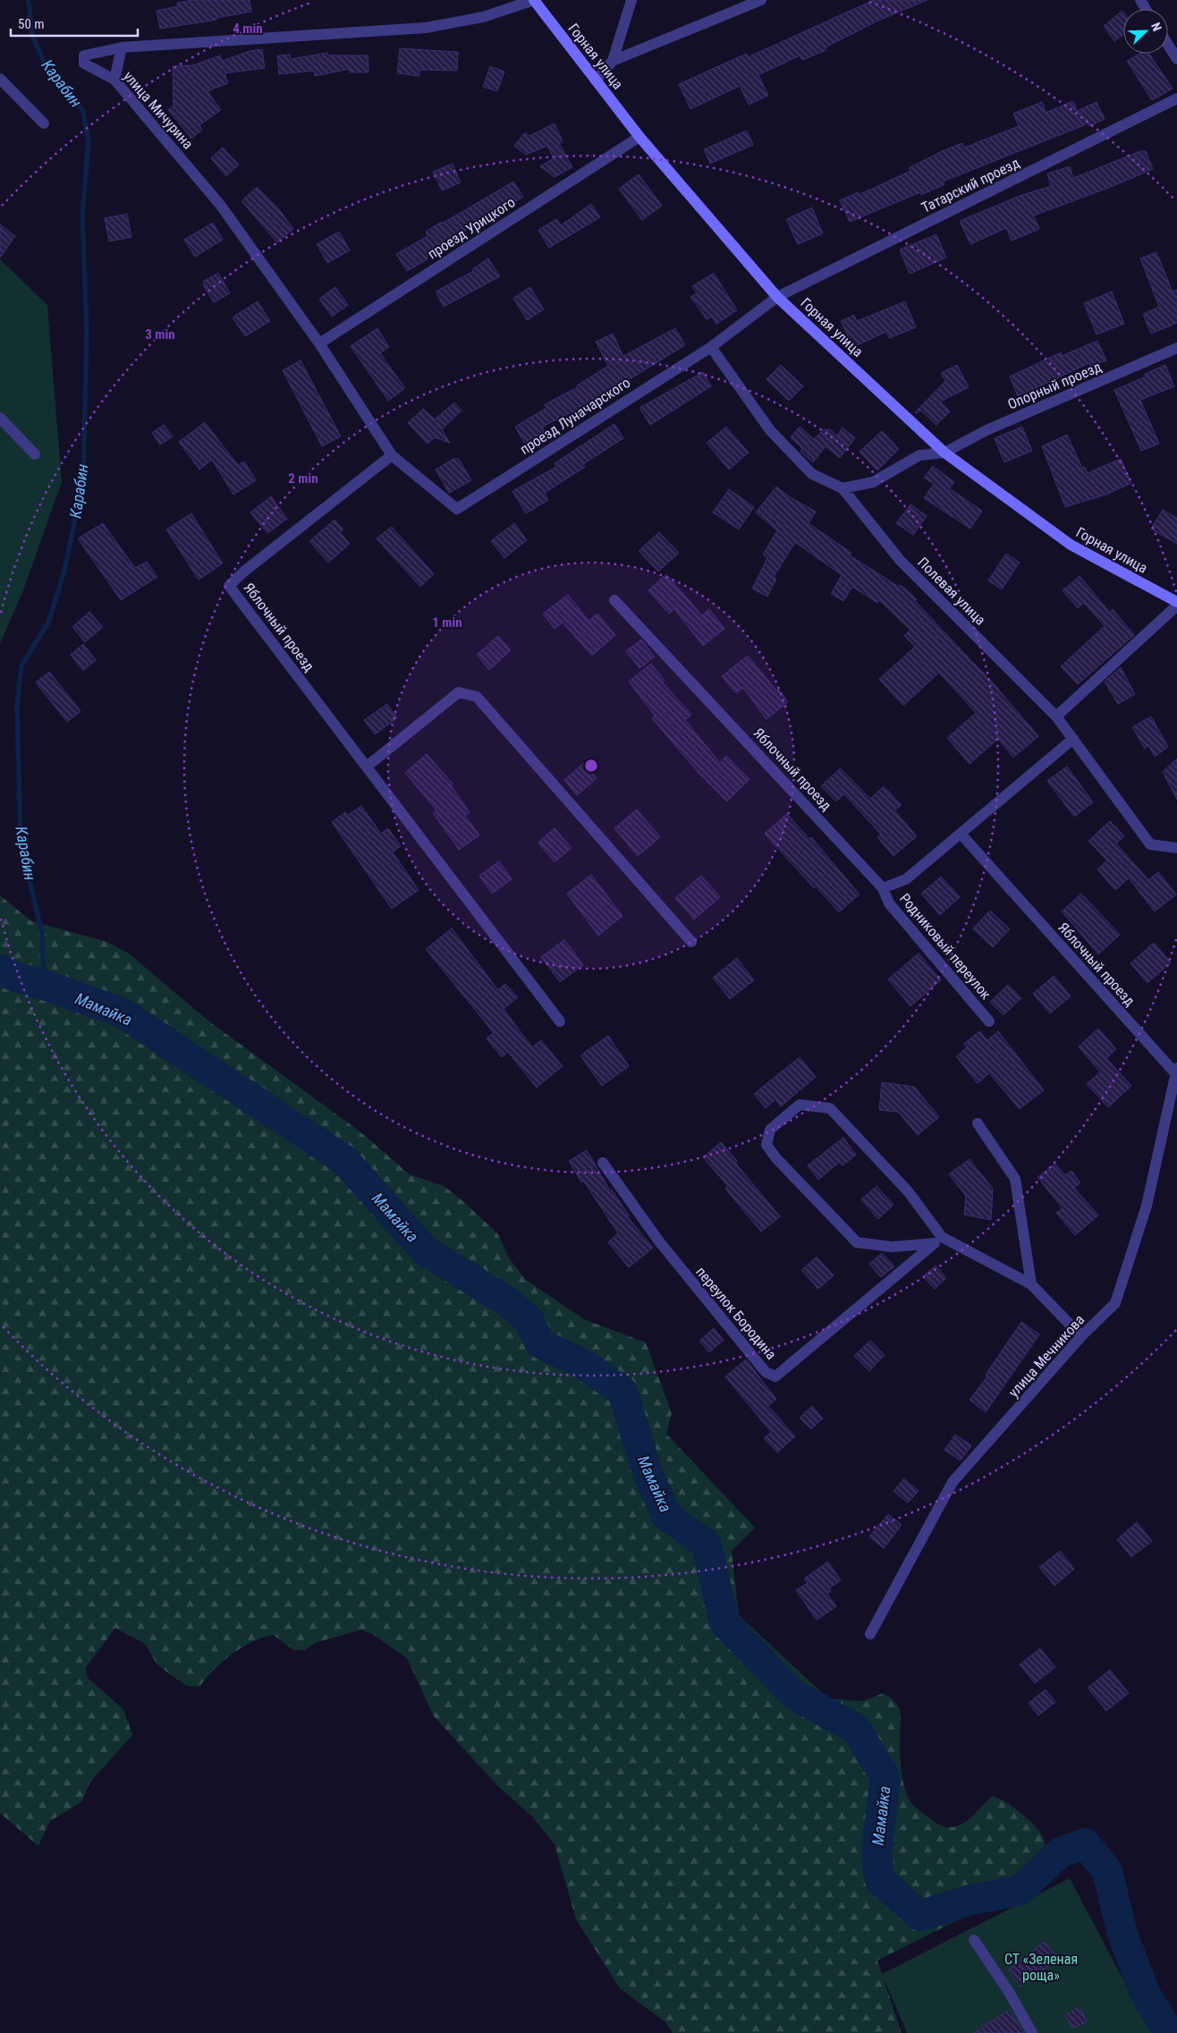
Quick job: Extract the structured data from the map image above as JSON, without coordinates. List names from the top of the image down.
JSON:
{
  "streets": {
    "street": [
      "Горная улица",
      "улица Мичурина",
      "Татарский проезд",
      "проезд Урицкого",
      "Опорный проезд",
      "проезд Луначарского",
      "Полевая улица",
      "Яблочный проезд",
      "Родниковый переулок",
      "переулок Бородина",
      "улица Мечникова"
    ]
  },
  "crossings": [
    ["Горная улица", "улица Мичурина"],
    ["Горная улица", "Татарский проезд"],
    ["Горная улица", "проезд Урицкого"],
    ["Горная улица", "Опорный проезд"],
    ["Горная улица", "проезд Луначарского"],
    ["улица Мичурина", "проезд Урицкого"],
    ["улица Мичурина", "проезд Луначарского"],
    ["улица Мичурина", "Яблочный проезд"],
    ["Татарский проезд", "проезд Луначарского"],
    ["проезд Луначарского", "Полевая улица"],
    ["проезд Луначарского", "Яблочный проезд"],
    ["Яблочный проезд", "Родниковый переулок"],
    ["Яблочный проезд", "улица Мечникова"]
  ],
  "water": ["Карабин", "Мамайка"],
  "parks": ["СТ «Зеленая роща»"],
  "scale_bar": "50 m",
  "north": "top right",
  "rings": [
    "4 min",
    "3 min",
    "2 min",
    "1 min"
  ]
}
